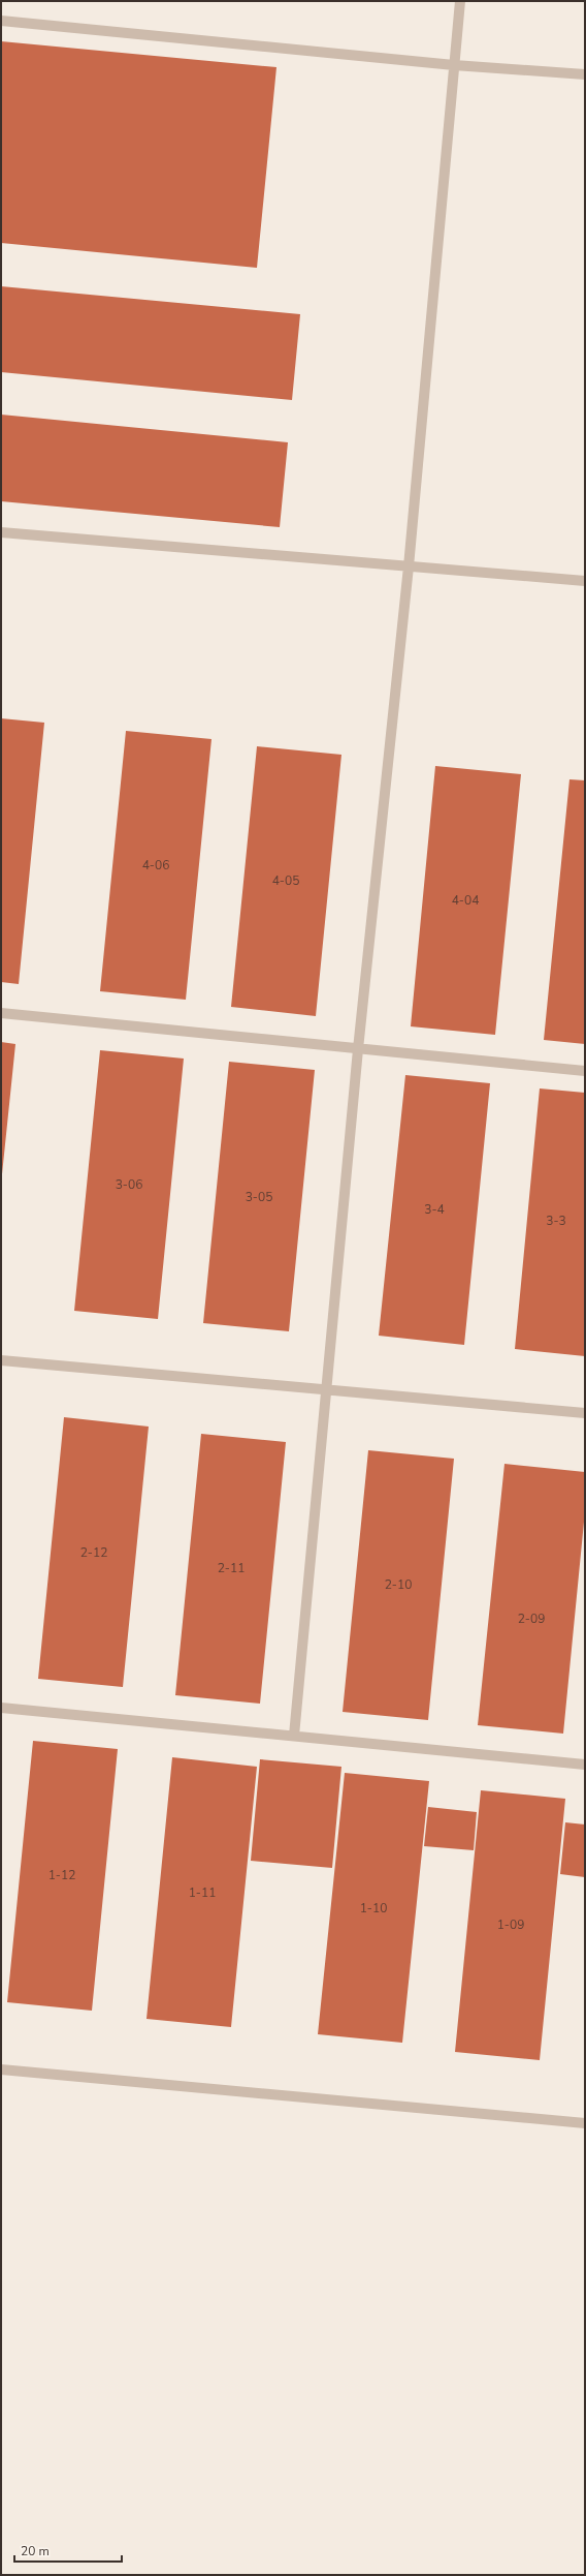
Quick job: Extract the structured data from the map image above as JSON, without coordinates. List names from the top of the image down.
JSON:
{
  "house_numbers": [
    "4-06",
    "4-05",
    "4-04",
    "3-06",
    "3-05",
    "3-4",
    "3-3",
    "2-12",
    "2-11",
    "2-10",
    "2-09",
    "1-12",
    "1-11",
    "1-10",
    "1-09"
  ],
  "scale_bar": "20 m"
}
